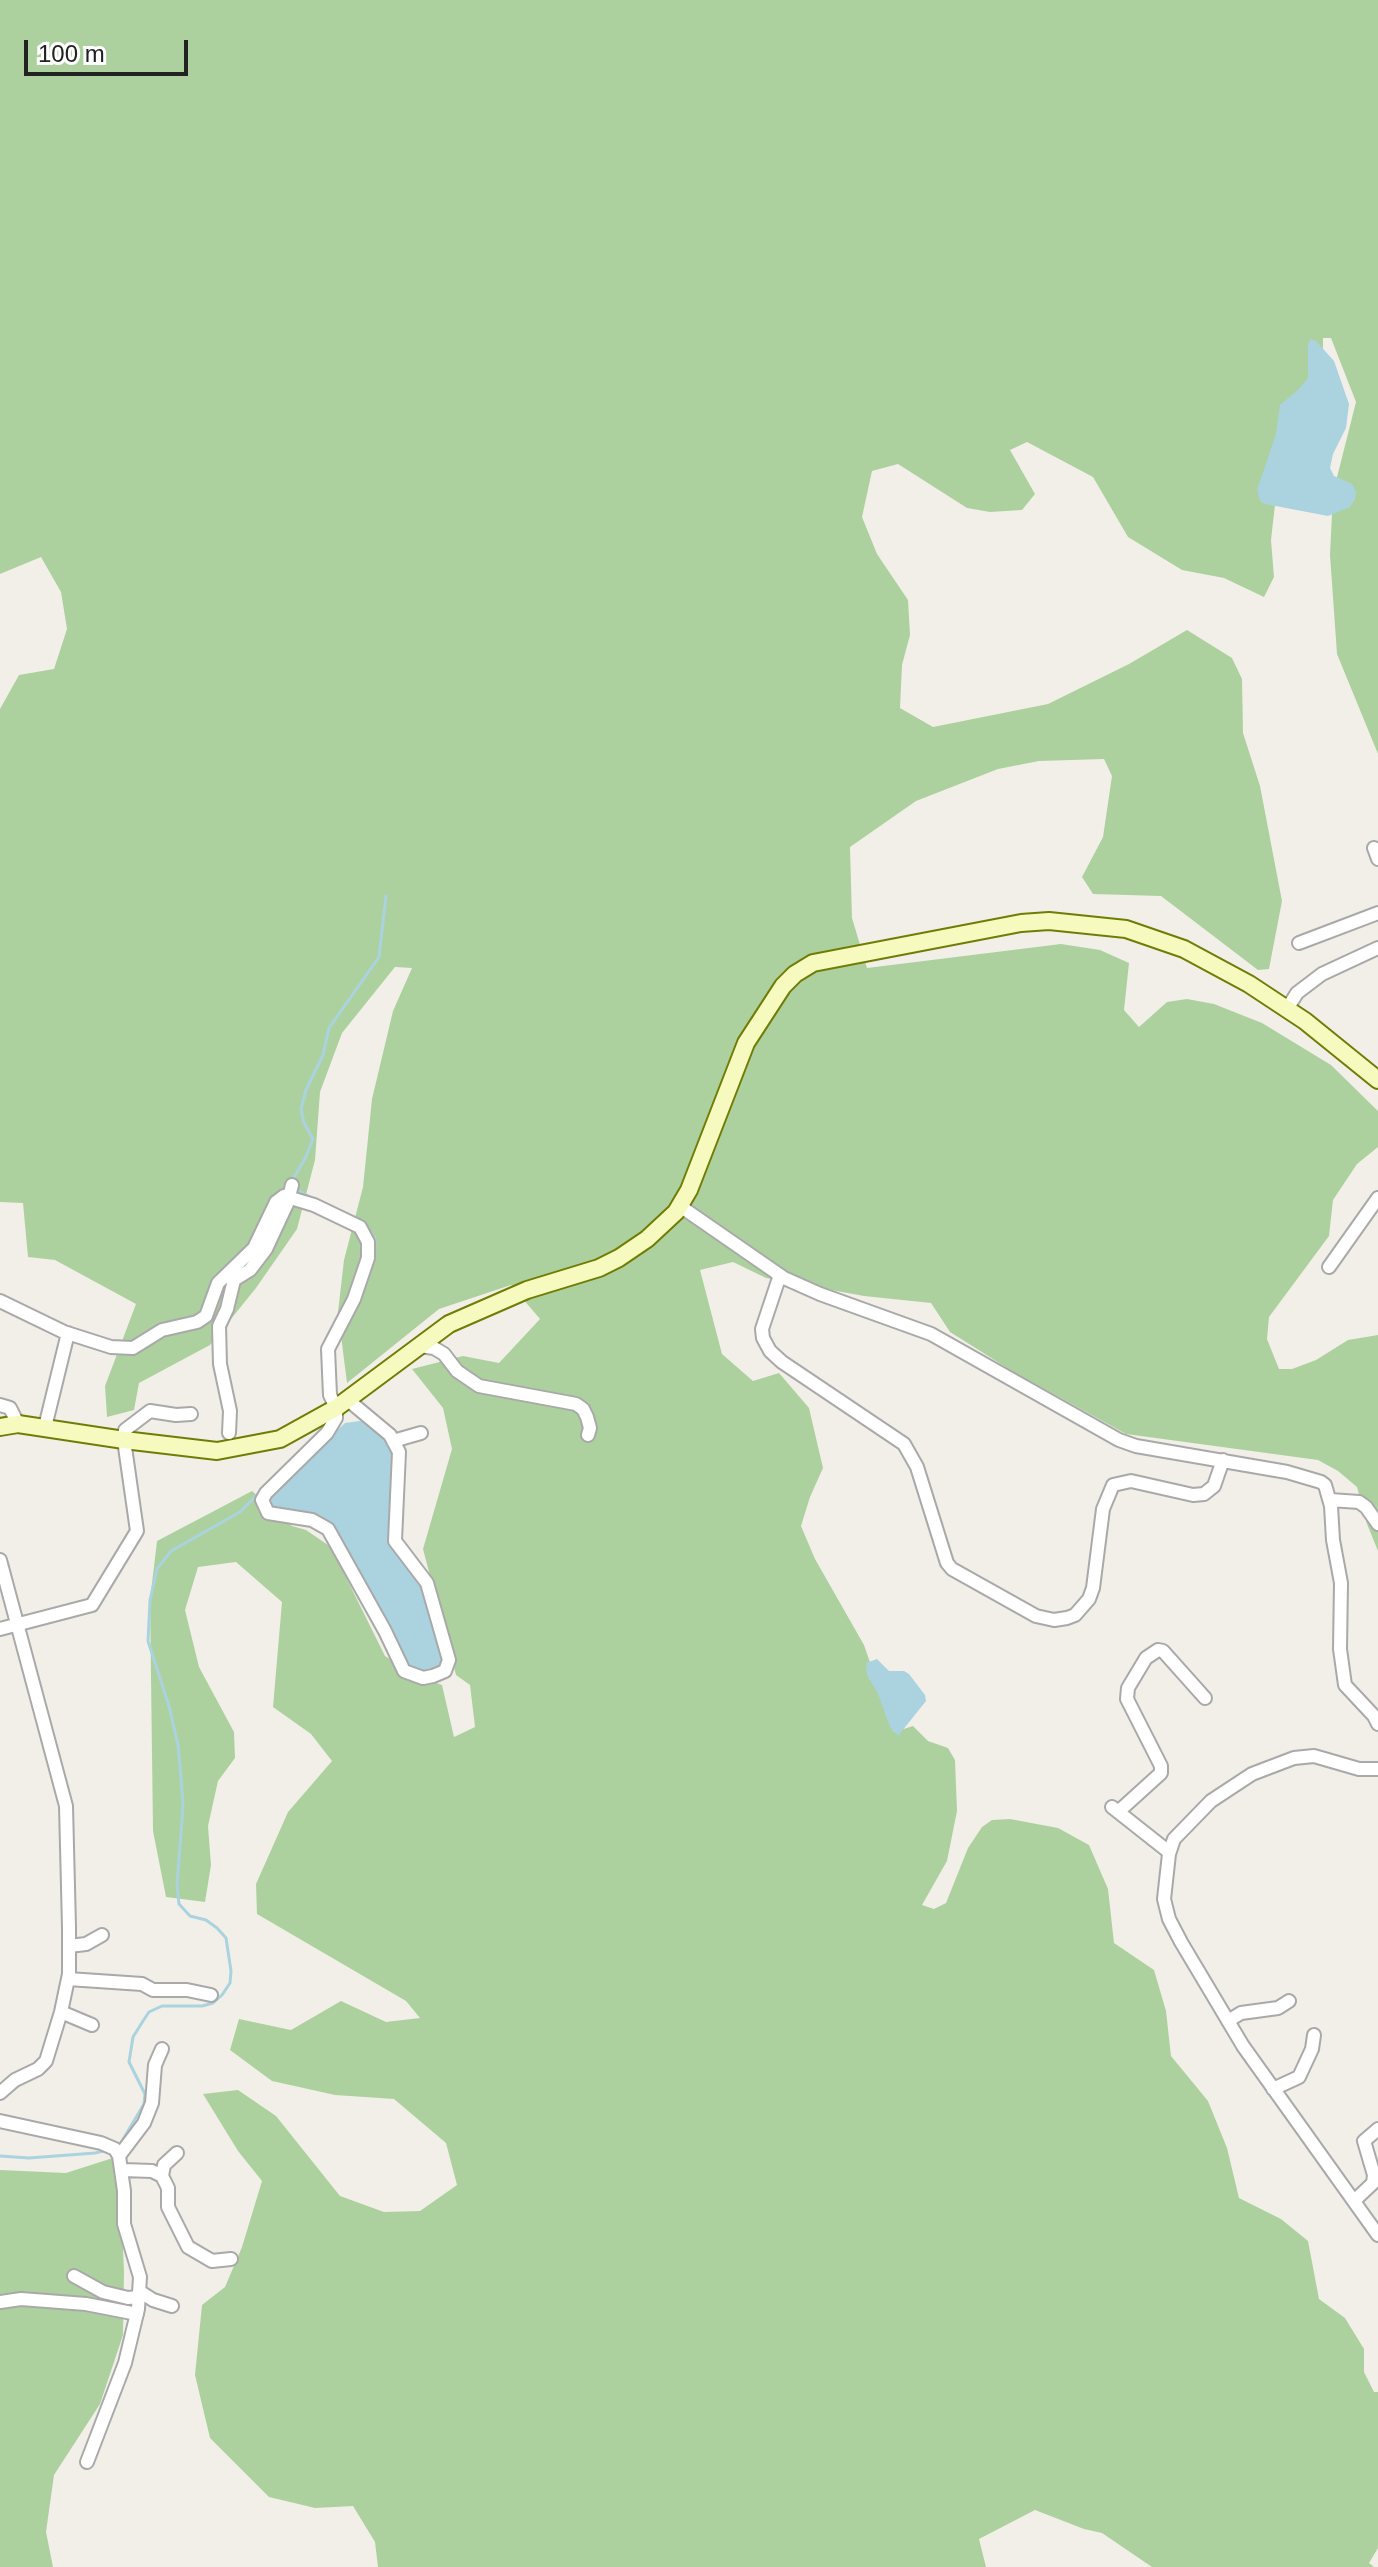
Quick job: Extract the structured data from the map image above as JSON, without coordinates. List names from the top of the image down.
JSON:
{
  "scale_bar": "100 m"
}
